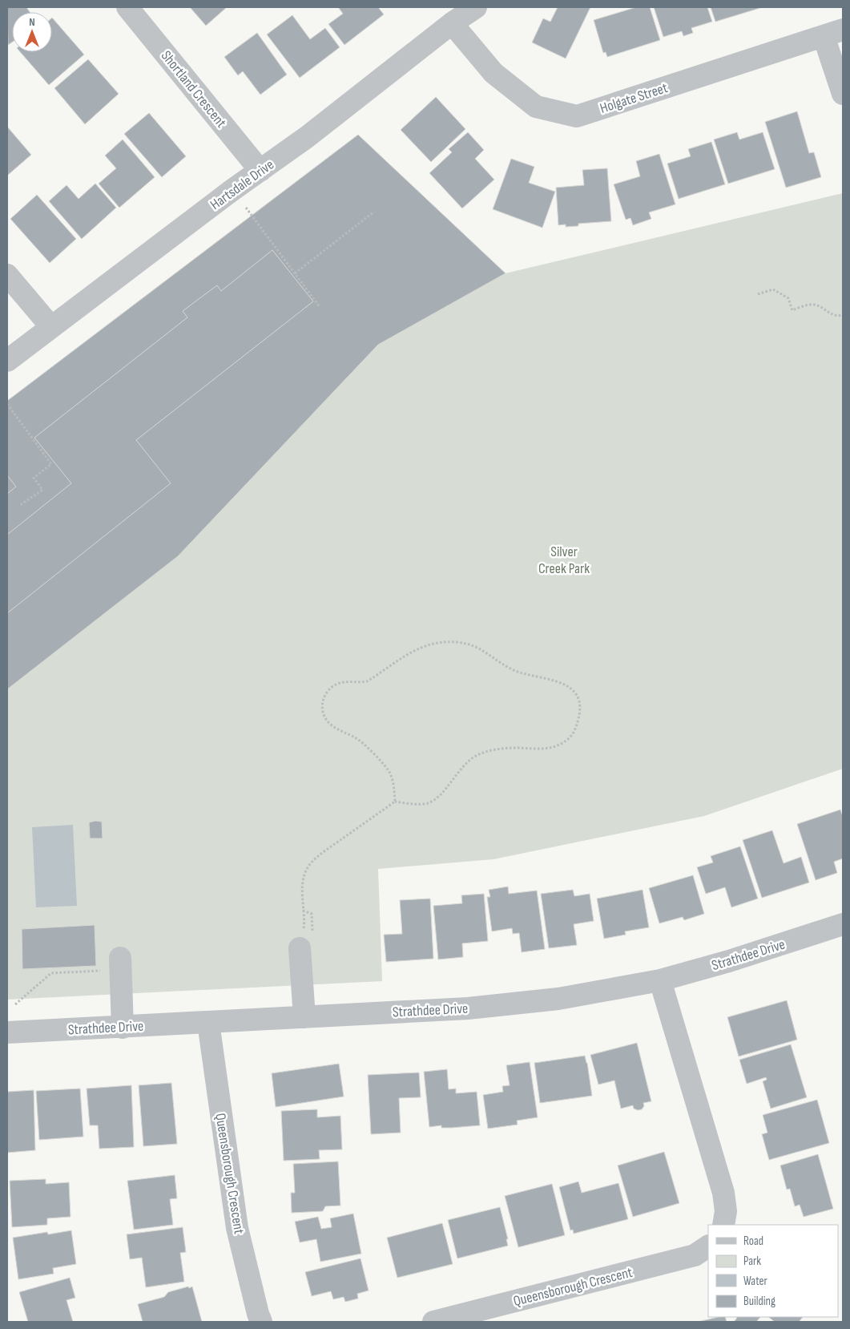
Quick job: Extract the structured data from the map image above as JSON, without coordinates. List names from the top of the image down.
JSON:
{
  "streets": {
    "street": [
      "Shortland Crescent",
      "Holgate Street",
      "Hartsdale Drive",
      "Strathdee Drive",
      "Queensborough Crescent"
    ]
  },
  "crossings": [
    ["Shortland Crescent", "Hartsdale Drive"],
    ["Holgate Street", "Hartsdale Drive"],
    ["Strathdee Drive", "Queensborough Crescent"]
  ],
  "parks": ["Silver Creek Park"],
  "legend": [
    "Road",
    "Park",
    "Water",
    "Building"
  ],
  "north": "top"
}
